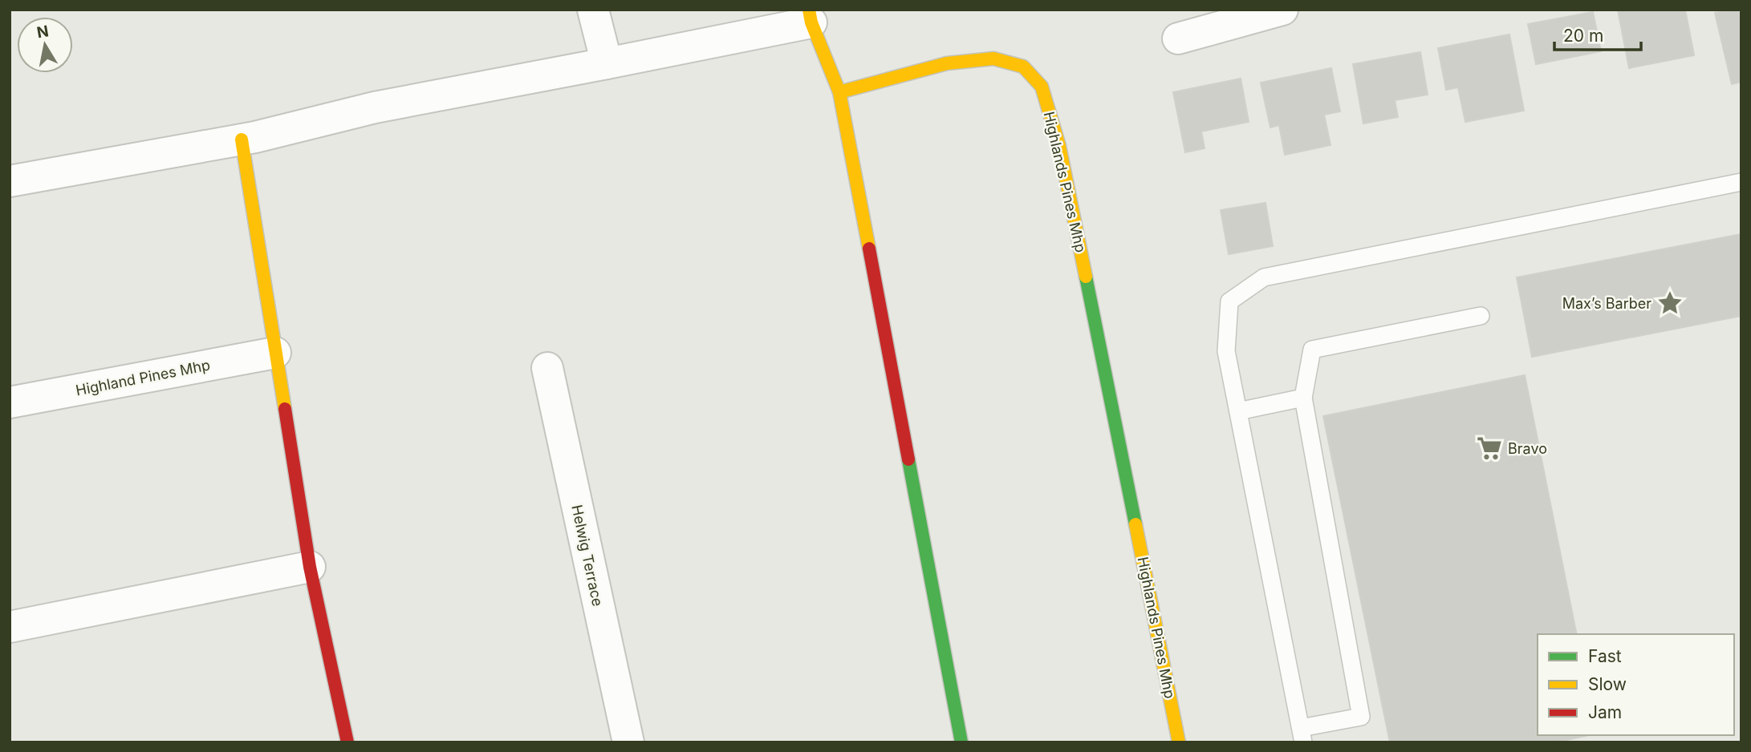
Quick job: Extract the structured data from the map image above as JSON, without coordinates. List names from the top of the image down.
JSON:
{
  "streets": {
    "street": ["Highlands Pines Mhp", "Highland Pines Mhp", "Helwig Terrace"]
  },
  "places": {
    "place": ["Max’s Barber"],
    "supermarket": ["Bravo"]
  },
  "legend": ["Fast", "Slow", "Jam"],
  "scale_bar": "20 m",
  "north": "top"
}
